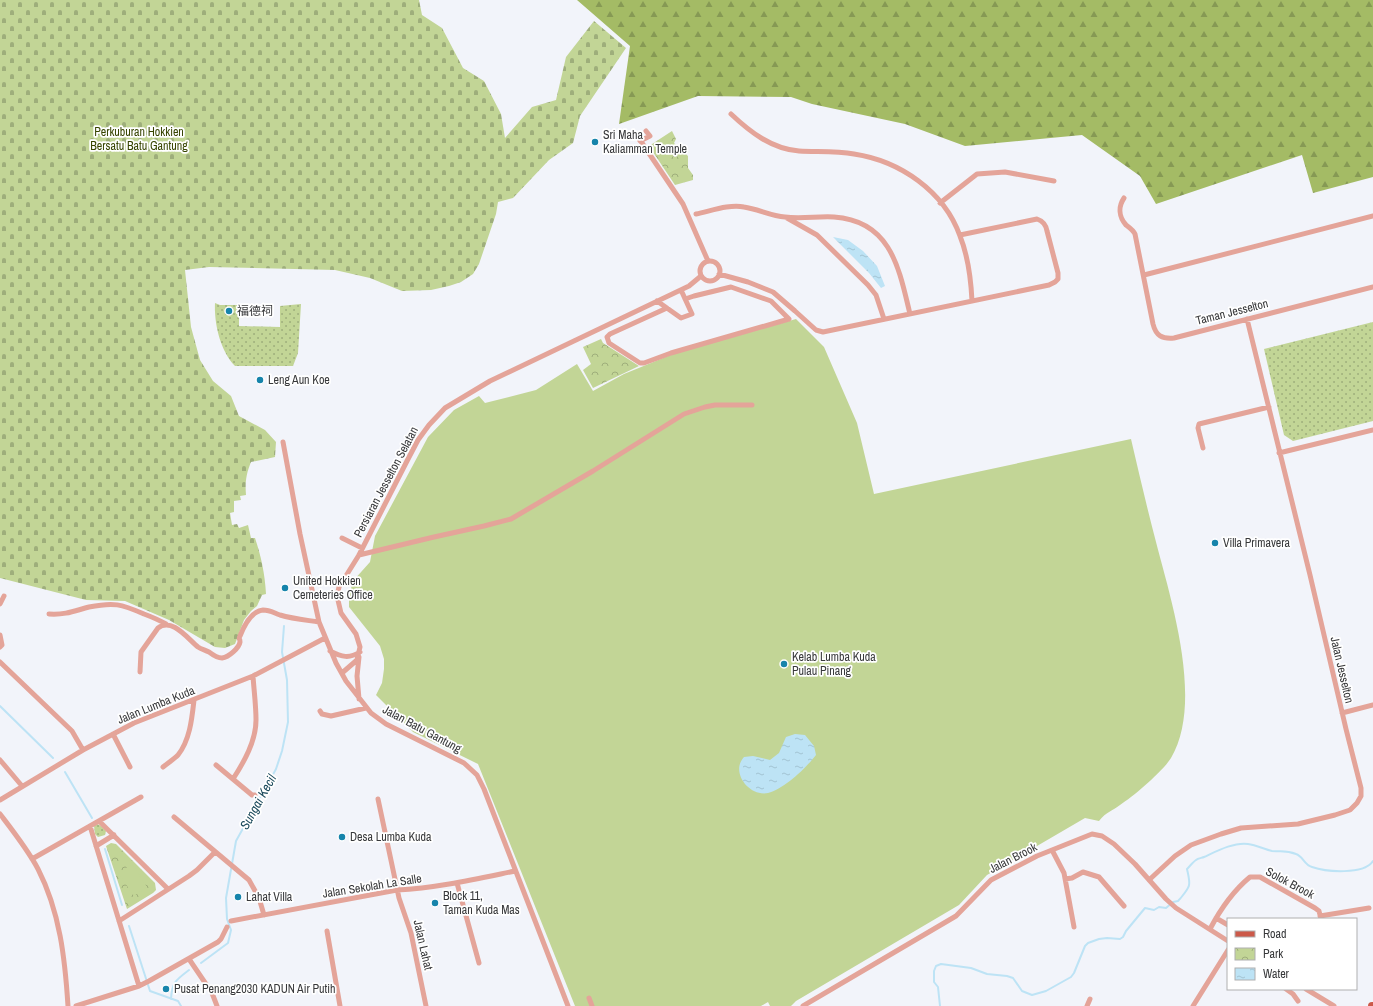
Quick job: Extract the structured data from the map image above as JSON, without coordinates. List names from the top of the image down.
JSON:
{
  "streets": {
    "street": [
      "Taman Jesselton",
      "Persiaran Jesselton Selatan",
      "Jalan Jesselton",
      "Jalan Lumba Kuda",
      "Jalan Batu Gantung",
      "Jalan Brook",
      "Solok Brook",
      "Jalan Sekolah La Salle",
      "Jalan Lahat"
    ]
  },
  "crossings": [
    ["Taman Jesselton", "Jalan Jesselton"],
    ["Persiaran Jesselton Selatan", "Jalan Batu Gantung"],
    ["Jalan Jesselton", "Jalan Brook"],
    ["Jalan Lumba Kuda", "Jalan Batu Gantung"],
    ["Jalan Batu Gantung", "Jalan Sekolah La Salle"],
    ["Jalan Brook", "Solok Brook"],
    ["Jalan Sekolah La Salle", "Jalan Lahat"]
  ],
  "water": ["Sungai Kecil"],
  "parks": ["Perkuburan Hokkien Bersatu Batu Gantung"],
  "places": [
    "Sri Maha Kaliamman Temple",
    "福德祠",
    "Leng Aun Koe",
    "Villa Primavera",
    "United Hokkien Cemeteries Office",
    "Kelab Lumba Kuda Pulau Pinang",
    "Desa Lumba Kuda",
    "Lahat Villa",
    "Block 11, Taman Kuda Mas",
    "Pusat Penang2030 KADUN Air Putih"
  ],
  "legend": ["Road", "Park", "Water"]
}
